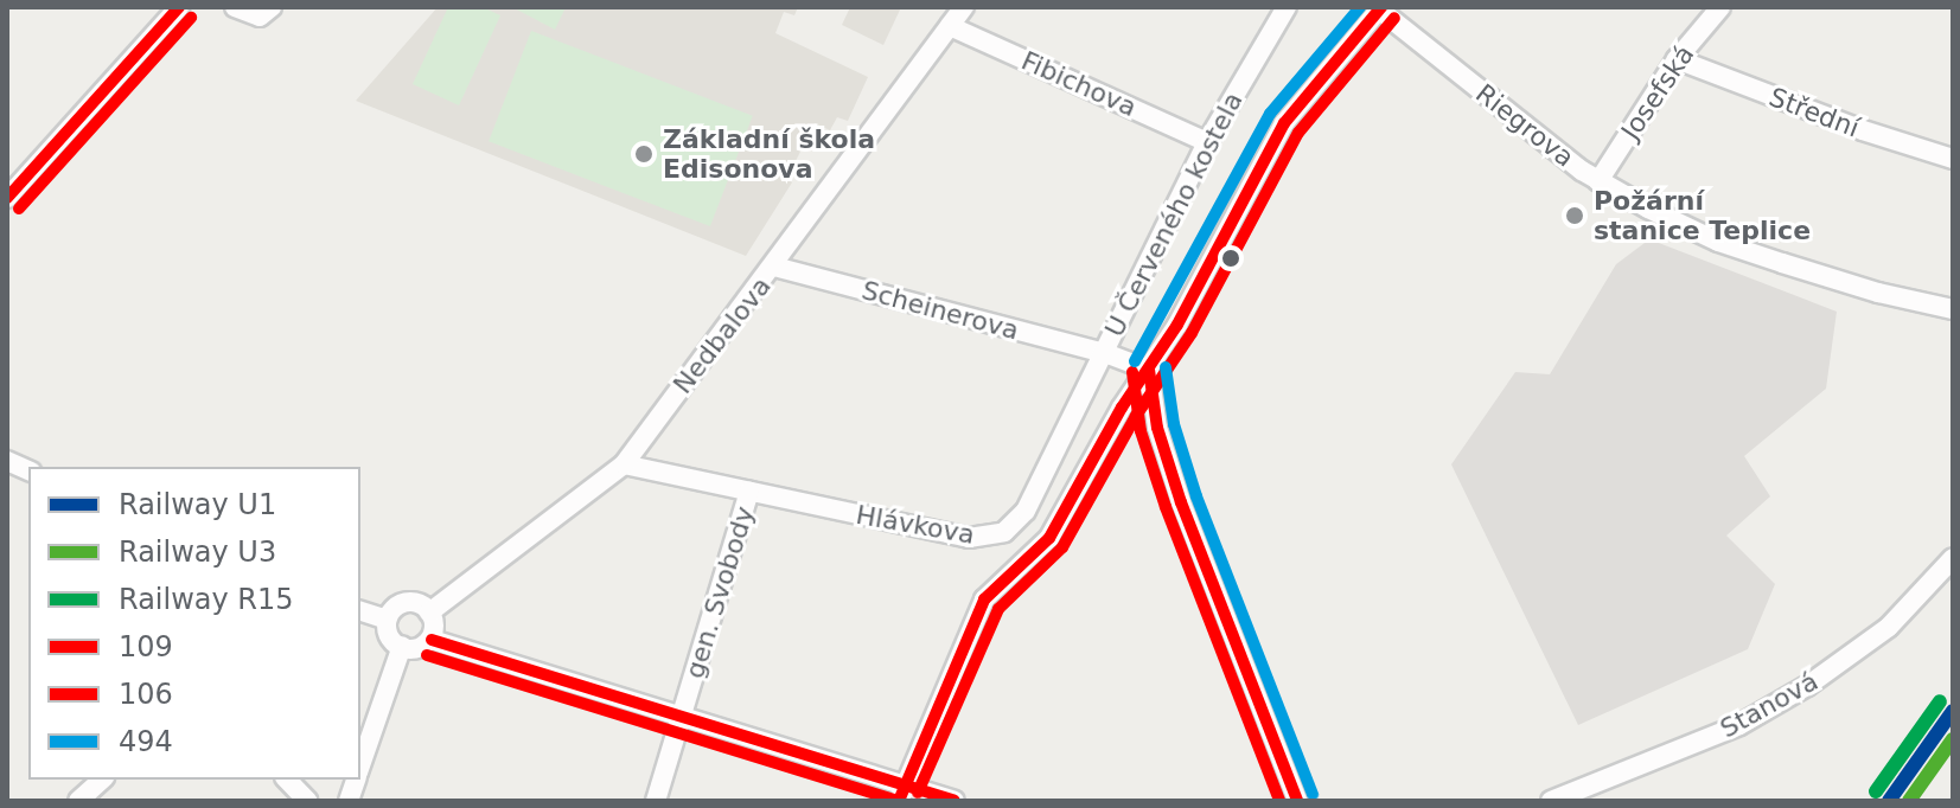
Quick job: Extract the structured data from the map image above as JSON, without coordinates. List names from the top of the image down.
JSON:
{
  "streets": {
    "street": [
      "Fibichova",
      "Josefská",
      "Střední",
      "Riegrova",
      "U Červeného kostela",
      "Scheinerova",
      "Nedbalova",
      "Hlávkova",
      "gen. Svobody",
      "Stanová"
    ]
  },
  "crossings": [
    ["Fibichova", "U Červeného kostela"],
    ["Fibichova", "Nedbalova"],
    ["Josefská", "Střední"],
    ["Josefská", "Riegrova"],
    ["Riegrova", "U Červeného kostela"],
    ["U Červeného kostela", "Scheinerova"],
    ["U Červeného kostela", "Hlávkova"],
    ["Scheinerova", "Nedbalova"],
    ["Scheinerova", "Hlávkova"],
    ["Nedbalova", "Hlávkova"],
    ["Hlávkova", "gen. Svobody"]
  ],
  "places": ["Základní škola Edisonova", "Požární stanice Teplice"],
  "lines": [
    "transit line 109",
    "transit line 494",
    "transit line 106",
    "rail line R15",
    "rail line U1",
    "rail line U3"
  ],
  "legend": [
    "Railway U1",
    "Railway U3",
    "Railway R15",
    "109",
    "106",
    "494"
  ]
}
